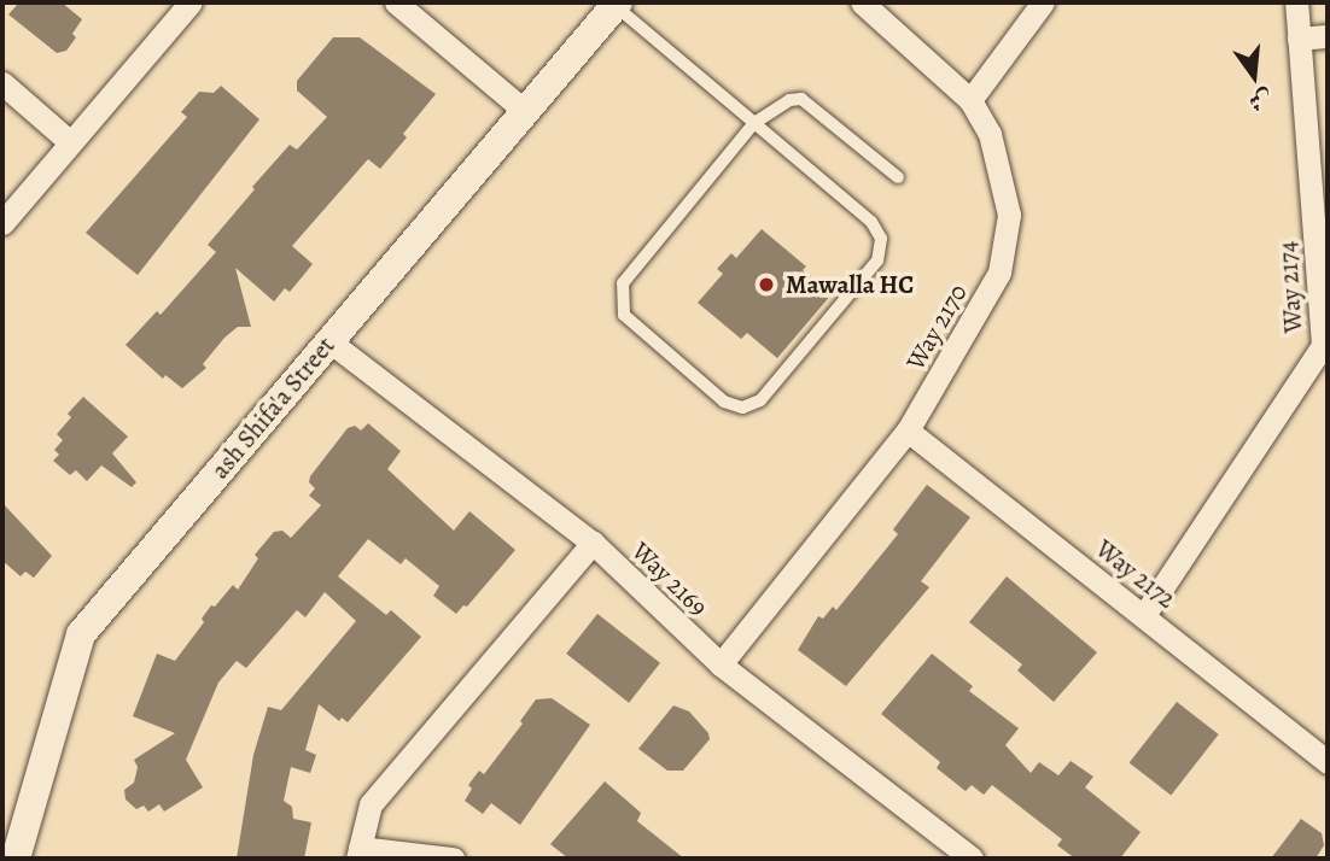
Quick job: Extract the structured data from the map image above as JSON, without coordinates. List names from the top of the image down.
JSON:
{
  "streets": {
    "street": [
      "Way 2174",
      "Way 2170",
      "ash Shifa'a Street",
      "Way 2172",
      "Way 2169"
    ]
  },
  "crossings": [
    ["Way 2174", "Way 2172"],
    ["Way 2170", "Way 2172"],
    ["Way 2170", "Way 2169"],
    ["ash Shifa'a Street", "Way 2169"]
  ],
  "places": ["Mawalla HC"],
  "north": "bottom"
}
